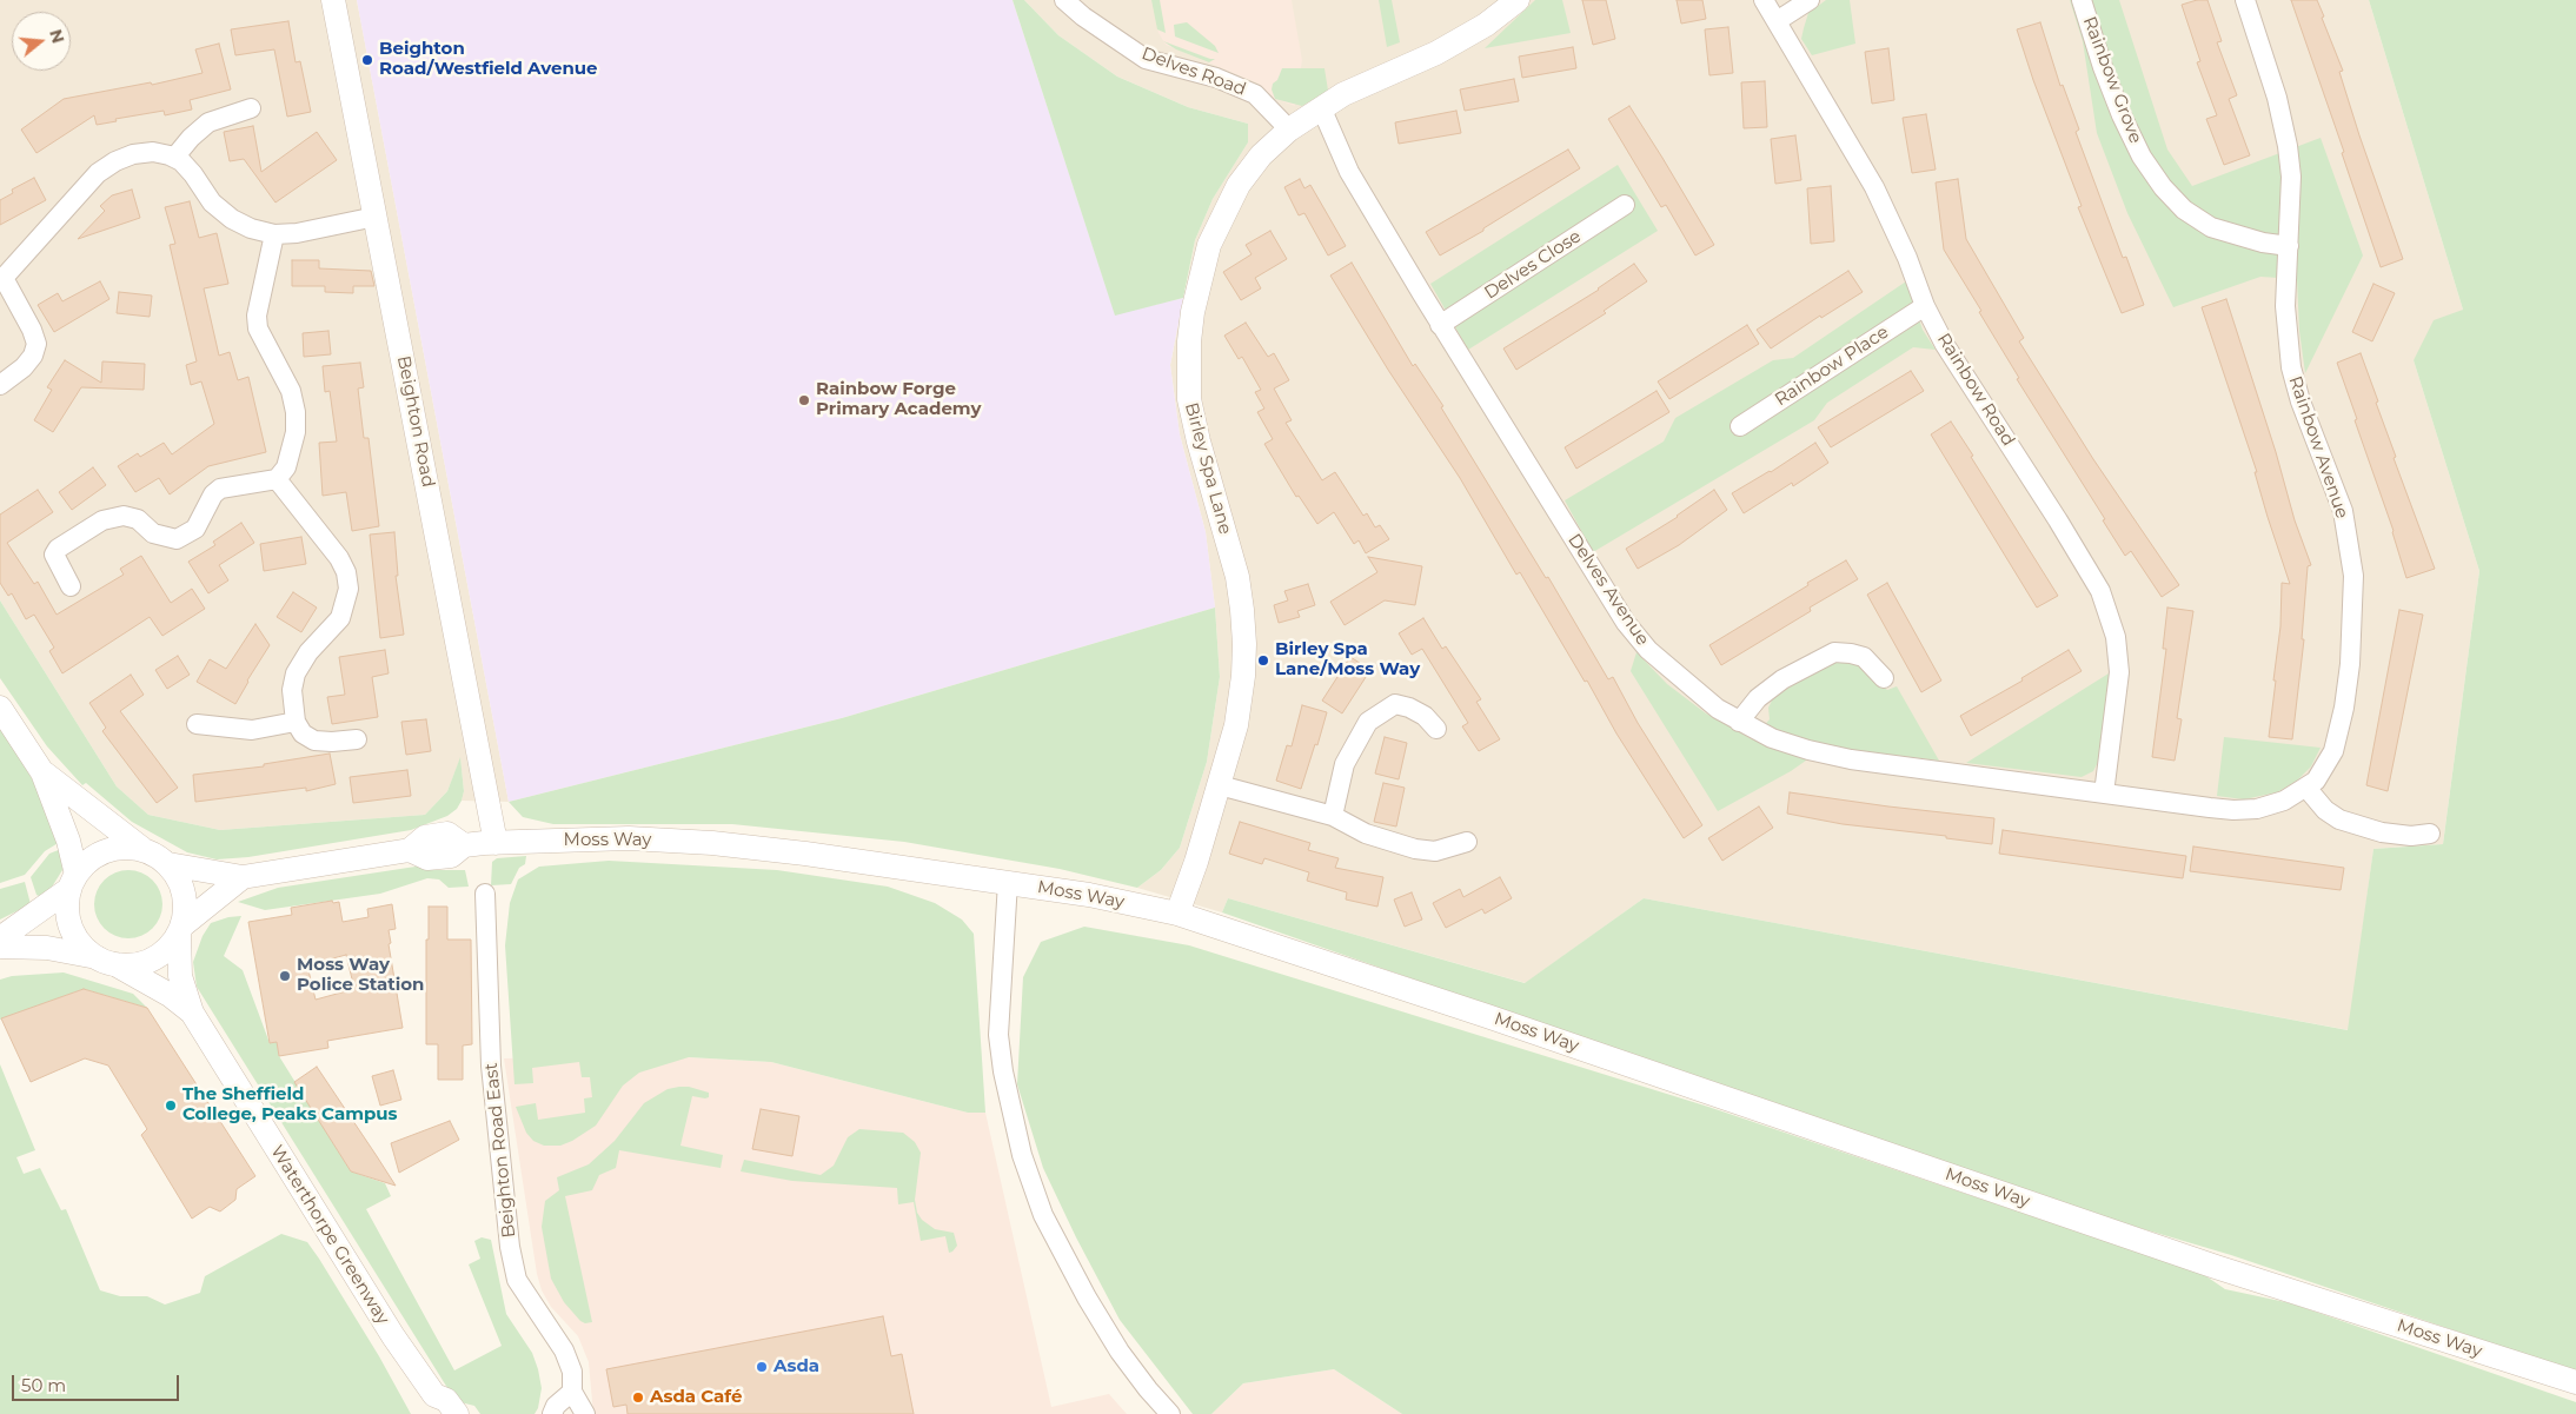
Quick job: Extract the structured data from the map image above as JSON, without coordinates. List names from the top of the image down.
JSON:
{
  "streets": {
    "street": [
      "Delves Road",
      "Rainbow Grove",
      "Delves Close",
      "Rainbow Place",
      "Rainbow Road",
      "Beighton Road",
      "Rainbow Avenue",
      "Birley Spa Lane",
      "Delves Avenue",
      "Moss Way",
      "Beighton Road East",
      "Waterthorpe Greenway"
    ]
  },
  "crossings": [
    ["Delves Road", "Birley Spa Lane"],
    ["Rainbow Grove", "Rainbow Avenue"],
    ["Delves Close", "Delves Avenue"],
    ["Rainbow Place", "Rainbow Road"],
    ["Rainbow Road", "Rainbow Avenue"],
    ["Rainbow Road", "Delves Avenue"],
    ["Beighton Road", "Moss Way"],
    ["Rainbow Avenue", "Delves Avenue"],
    ["Birley Spa Lane", "Delves Avenue"],
    ["Birley Spa Lane", "Moss Way"],
    ["Moss Way", "Waterthorpe Greenway"]
  ],
  "places": [
    "Beighton Road/Westfield Avenue",
    "Rainbow Forge Primary Academy",
    "Birley Spa Lane/Moss Way",
    "Moss Way Police Station",
    "The Sheffield College, Peaks Campus",
    "Asda",
    "Asda Café"
  ],
  "scale_bar": "50 m",
  "north": "right"
}
